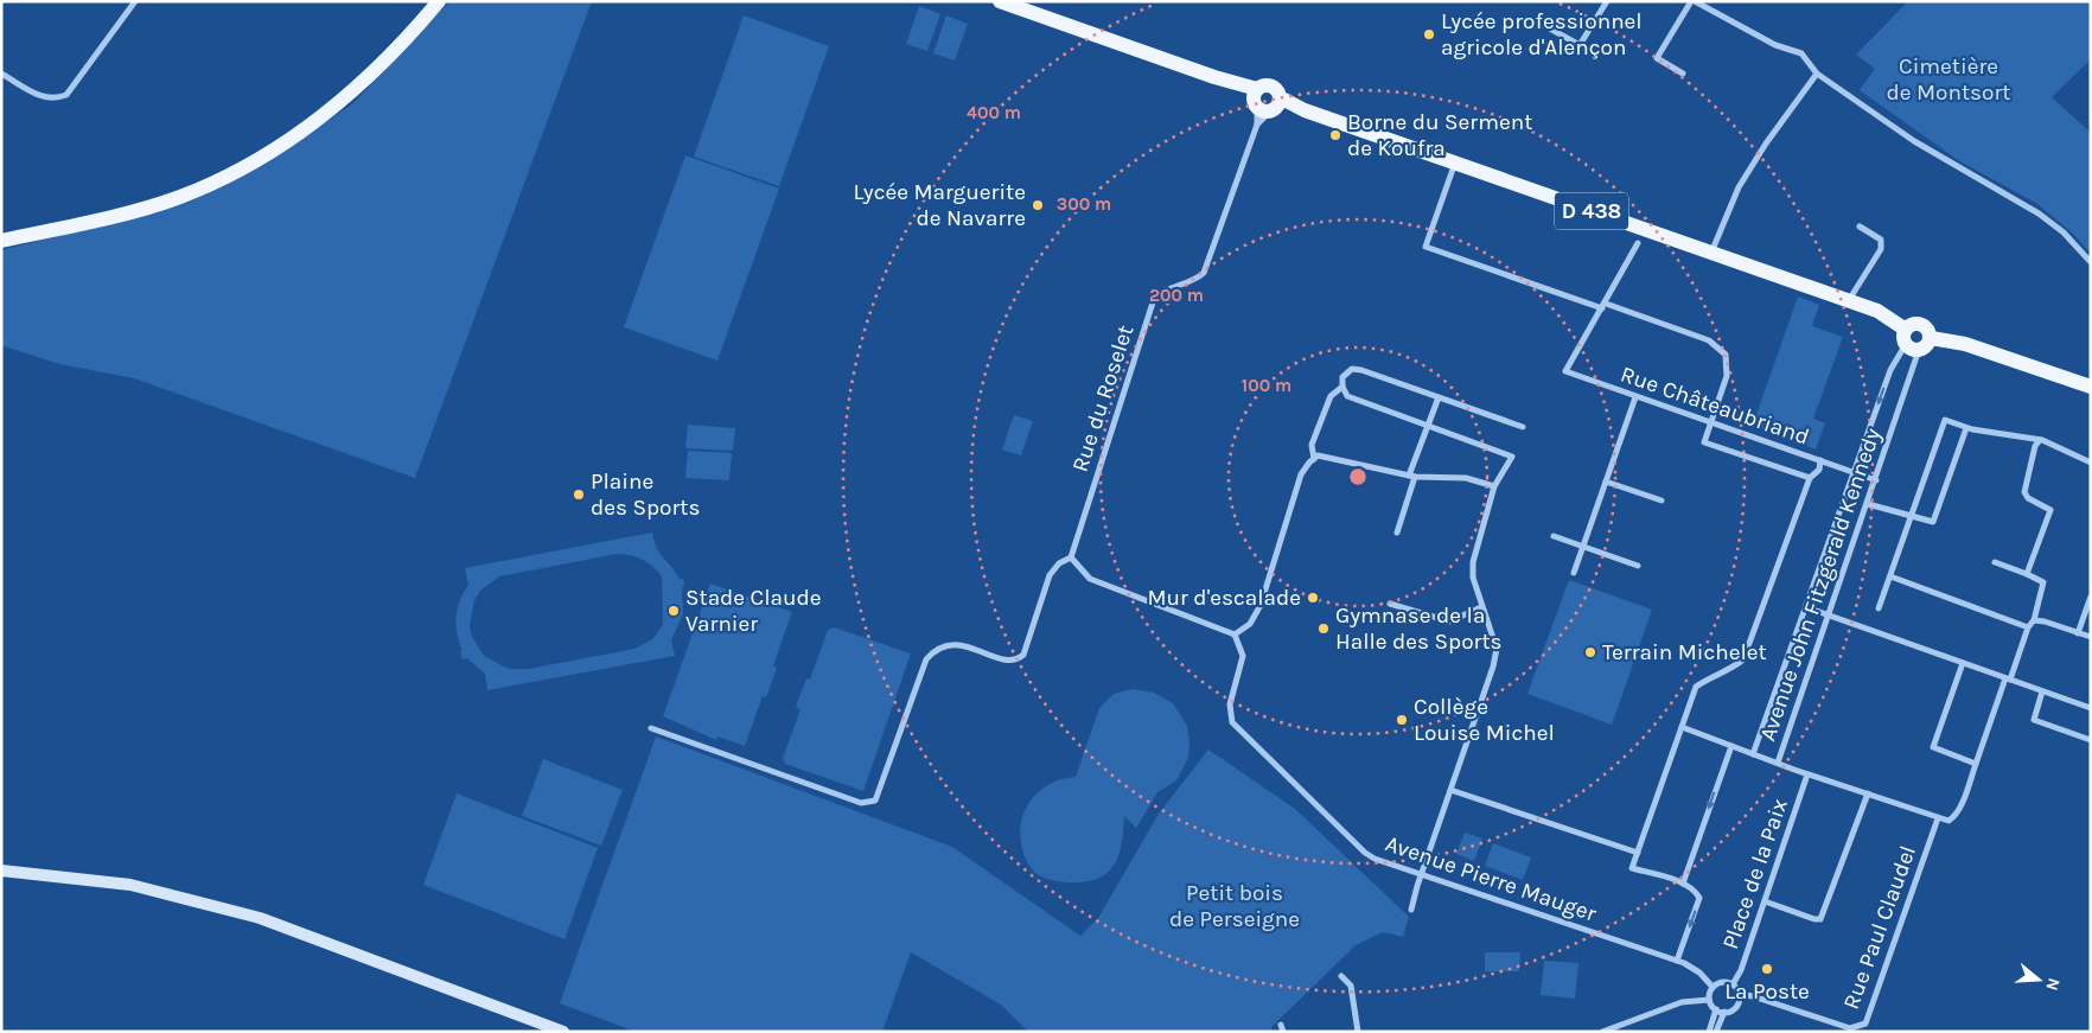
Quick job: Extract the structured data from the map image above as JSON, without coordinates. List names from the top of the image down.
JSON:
{
  "streets": {
    "main road": ["D 438"],
    "street": [
      "Rue du Roselet",
      "Rue Châteaubriand",
      "Avenue John Fitzgerald Kennedy",
      "Place de la Paix",
      "Avenue Pierre Mauger",
      "Rue Paul Claudel"
    ]
  },
  "crossings": [
    ["D 438", "Rue du Roselet"],
    ["D 438", "Avenue John Fitzgerald Kennedy"],
    ["Rue Châteaubriand", "Avenue John Fitzgerald Kennedy"],
    ["Place de la Paix", "Avenue Pierre Mauger"],
    ["Place de la Paix", "Rue Paul Claudel"],
    ["Avenue Pierre Mauger", "Rue Paul Claudel"]
  ],
  "parks": ["Cimetière de Montsort", "Petit bois de Perseigne"],
  "places": [
    "Lycée professionnel agricole d'Alençon",
    "Borne du Serment de Koufra",
    "Lycée Marguerite de Navarre",
    "Plaine des Sports",
    "Mur d'escalade",
    "Stade Claude Varnier",
    "Gymnase de la Halle des Sports",
    "Terrain Michelet",
    "Collège Louise Michel",
    "La Poste"
  ],
  "north": "right",
  "rings": [
    "400 m",
    "300 m",
    "200 m",
    "100 m"
  ]
}
